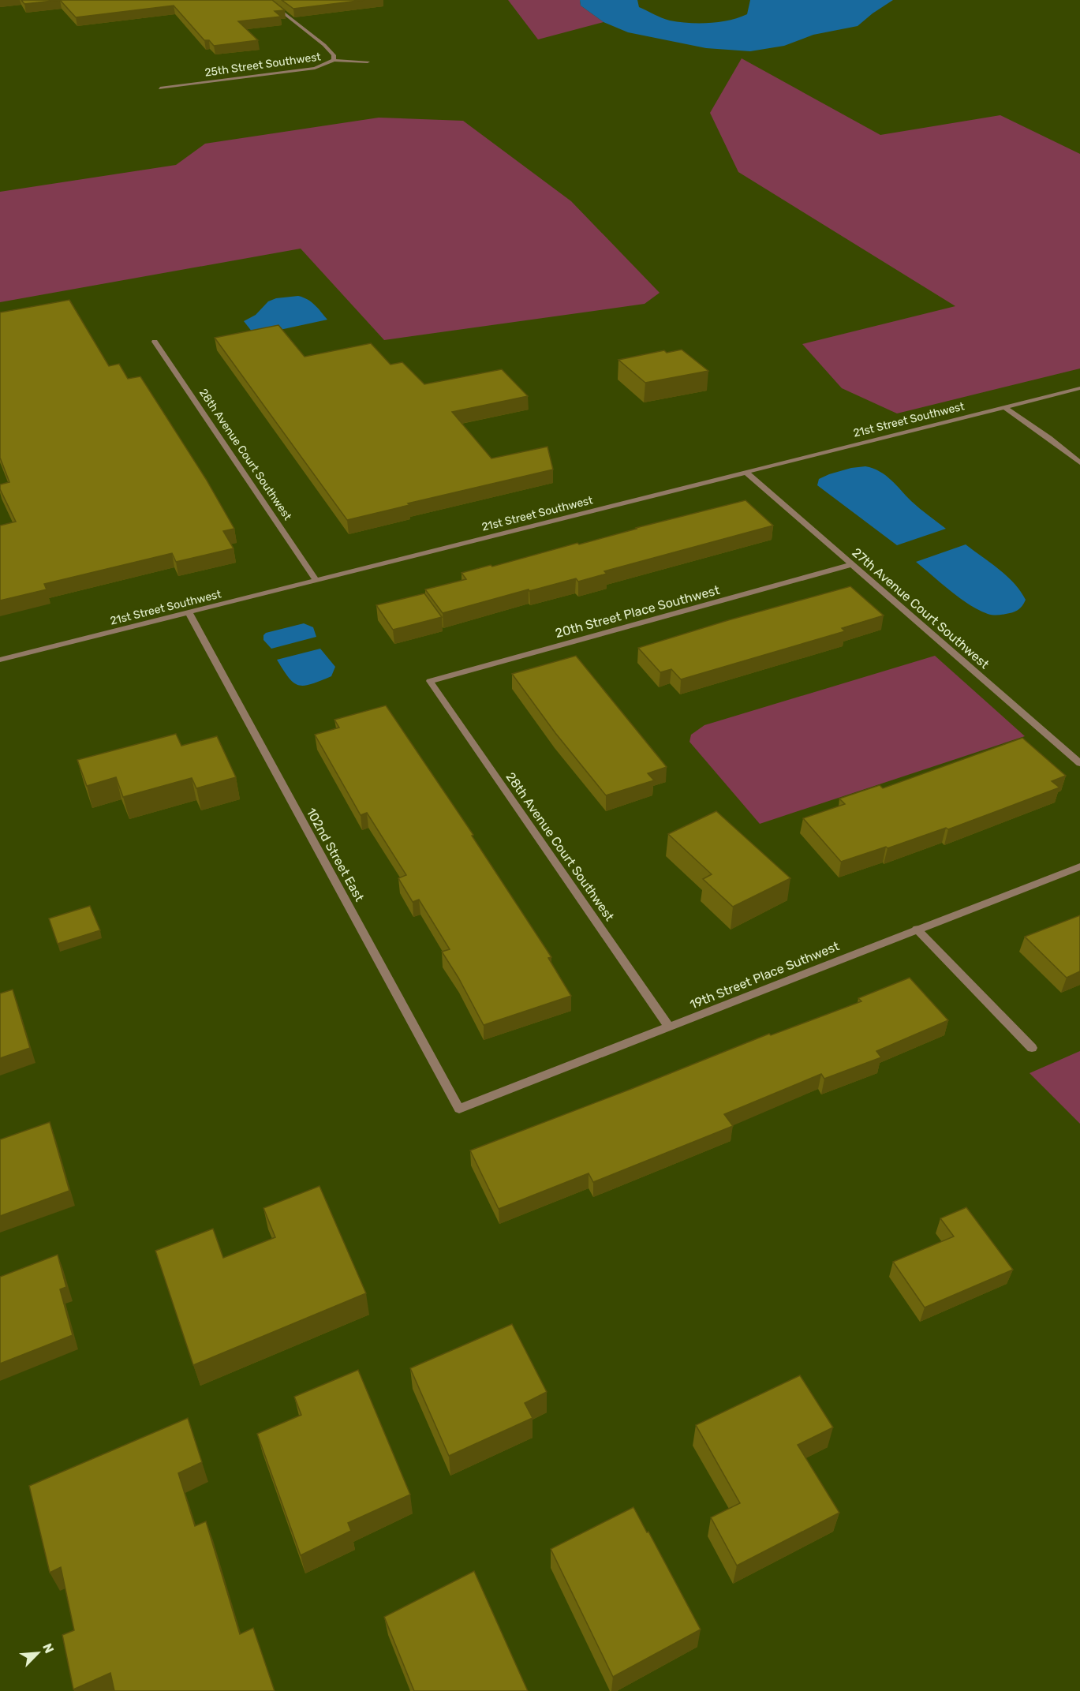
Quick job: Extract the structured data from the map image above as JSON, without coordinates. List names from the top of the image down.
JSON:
{
  "streets": {
    "street": [
      "25th Street Southwest",
      "21st Street Southwest",
      "28th Avenue Court Southwest",
      "27th Avenue Court Southwest",
      "20th Street Place Southwest",
      "102nd Street East",
      "19th Street Place Suthwest"
    ]
  },
  "crossings": [
    ["21st Street Southwest", "28th Avenue Court Southwest"],
    ["21st Street Southwest", "27th Avenue Court Southwest"],
    ["21st Street Southwest", "102nd Street East"],
    ["28th Avenue Court Southwest", "20th Street Place Southwest"],
    ["28th Avenue Court Southwest", "19th Street Place Suthwest"],
    ["27th Avenue Court Southwest", "20th Street Place Southwest"],
    ["102nd Street East", "19th Street Place Suthwest"]
  ],
  "north": "top right"
}
